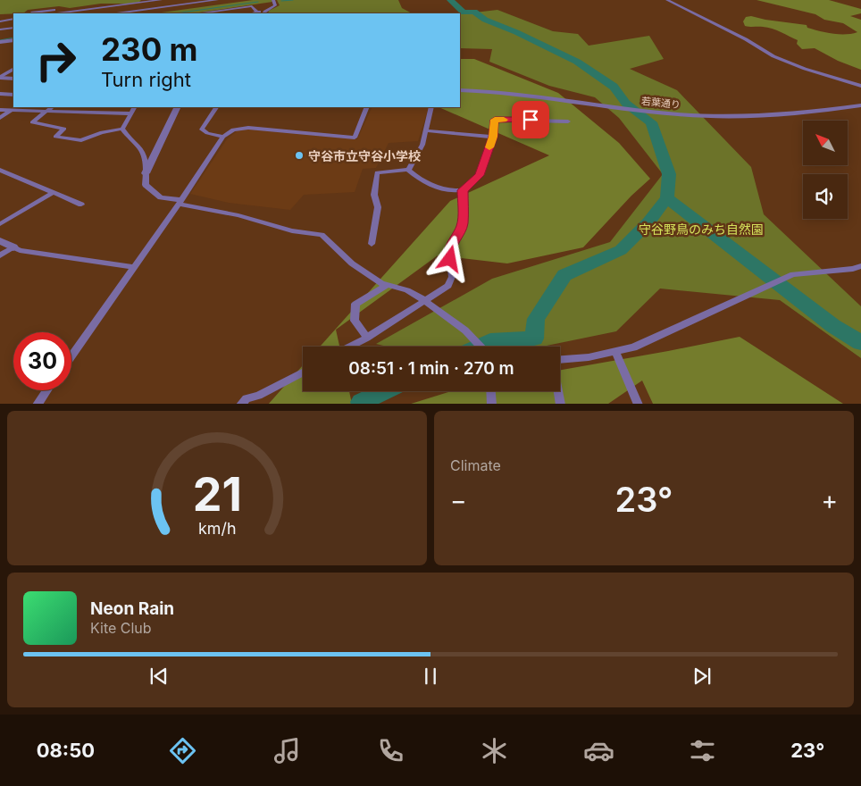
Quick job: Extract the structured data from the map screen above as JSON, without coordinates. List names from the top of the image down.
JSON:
{
  "streets": {
    "street": ["若葉通り"]
  },
  "parks": ["守谷野鳥のみち自然園"],
  "places": ["守谷市立守谷小学校"],
  "north": "top left",
  "page": {
    "turn": ["230 m", "Turn right"],
    "limit": "30",
    "trip": "08:51 · 1 min · 270 m",
    "tile": "Climate",
    "heat": ["−", "23°", "+"],
    "song": ["Neon Rain", "Kite Club"],
    "tabs": ["08:50", "23°"],
    "gauge": ["21", "km/h"]
  }
}
